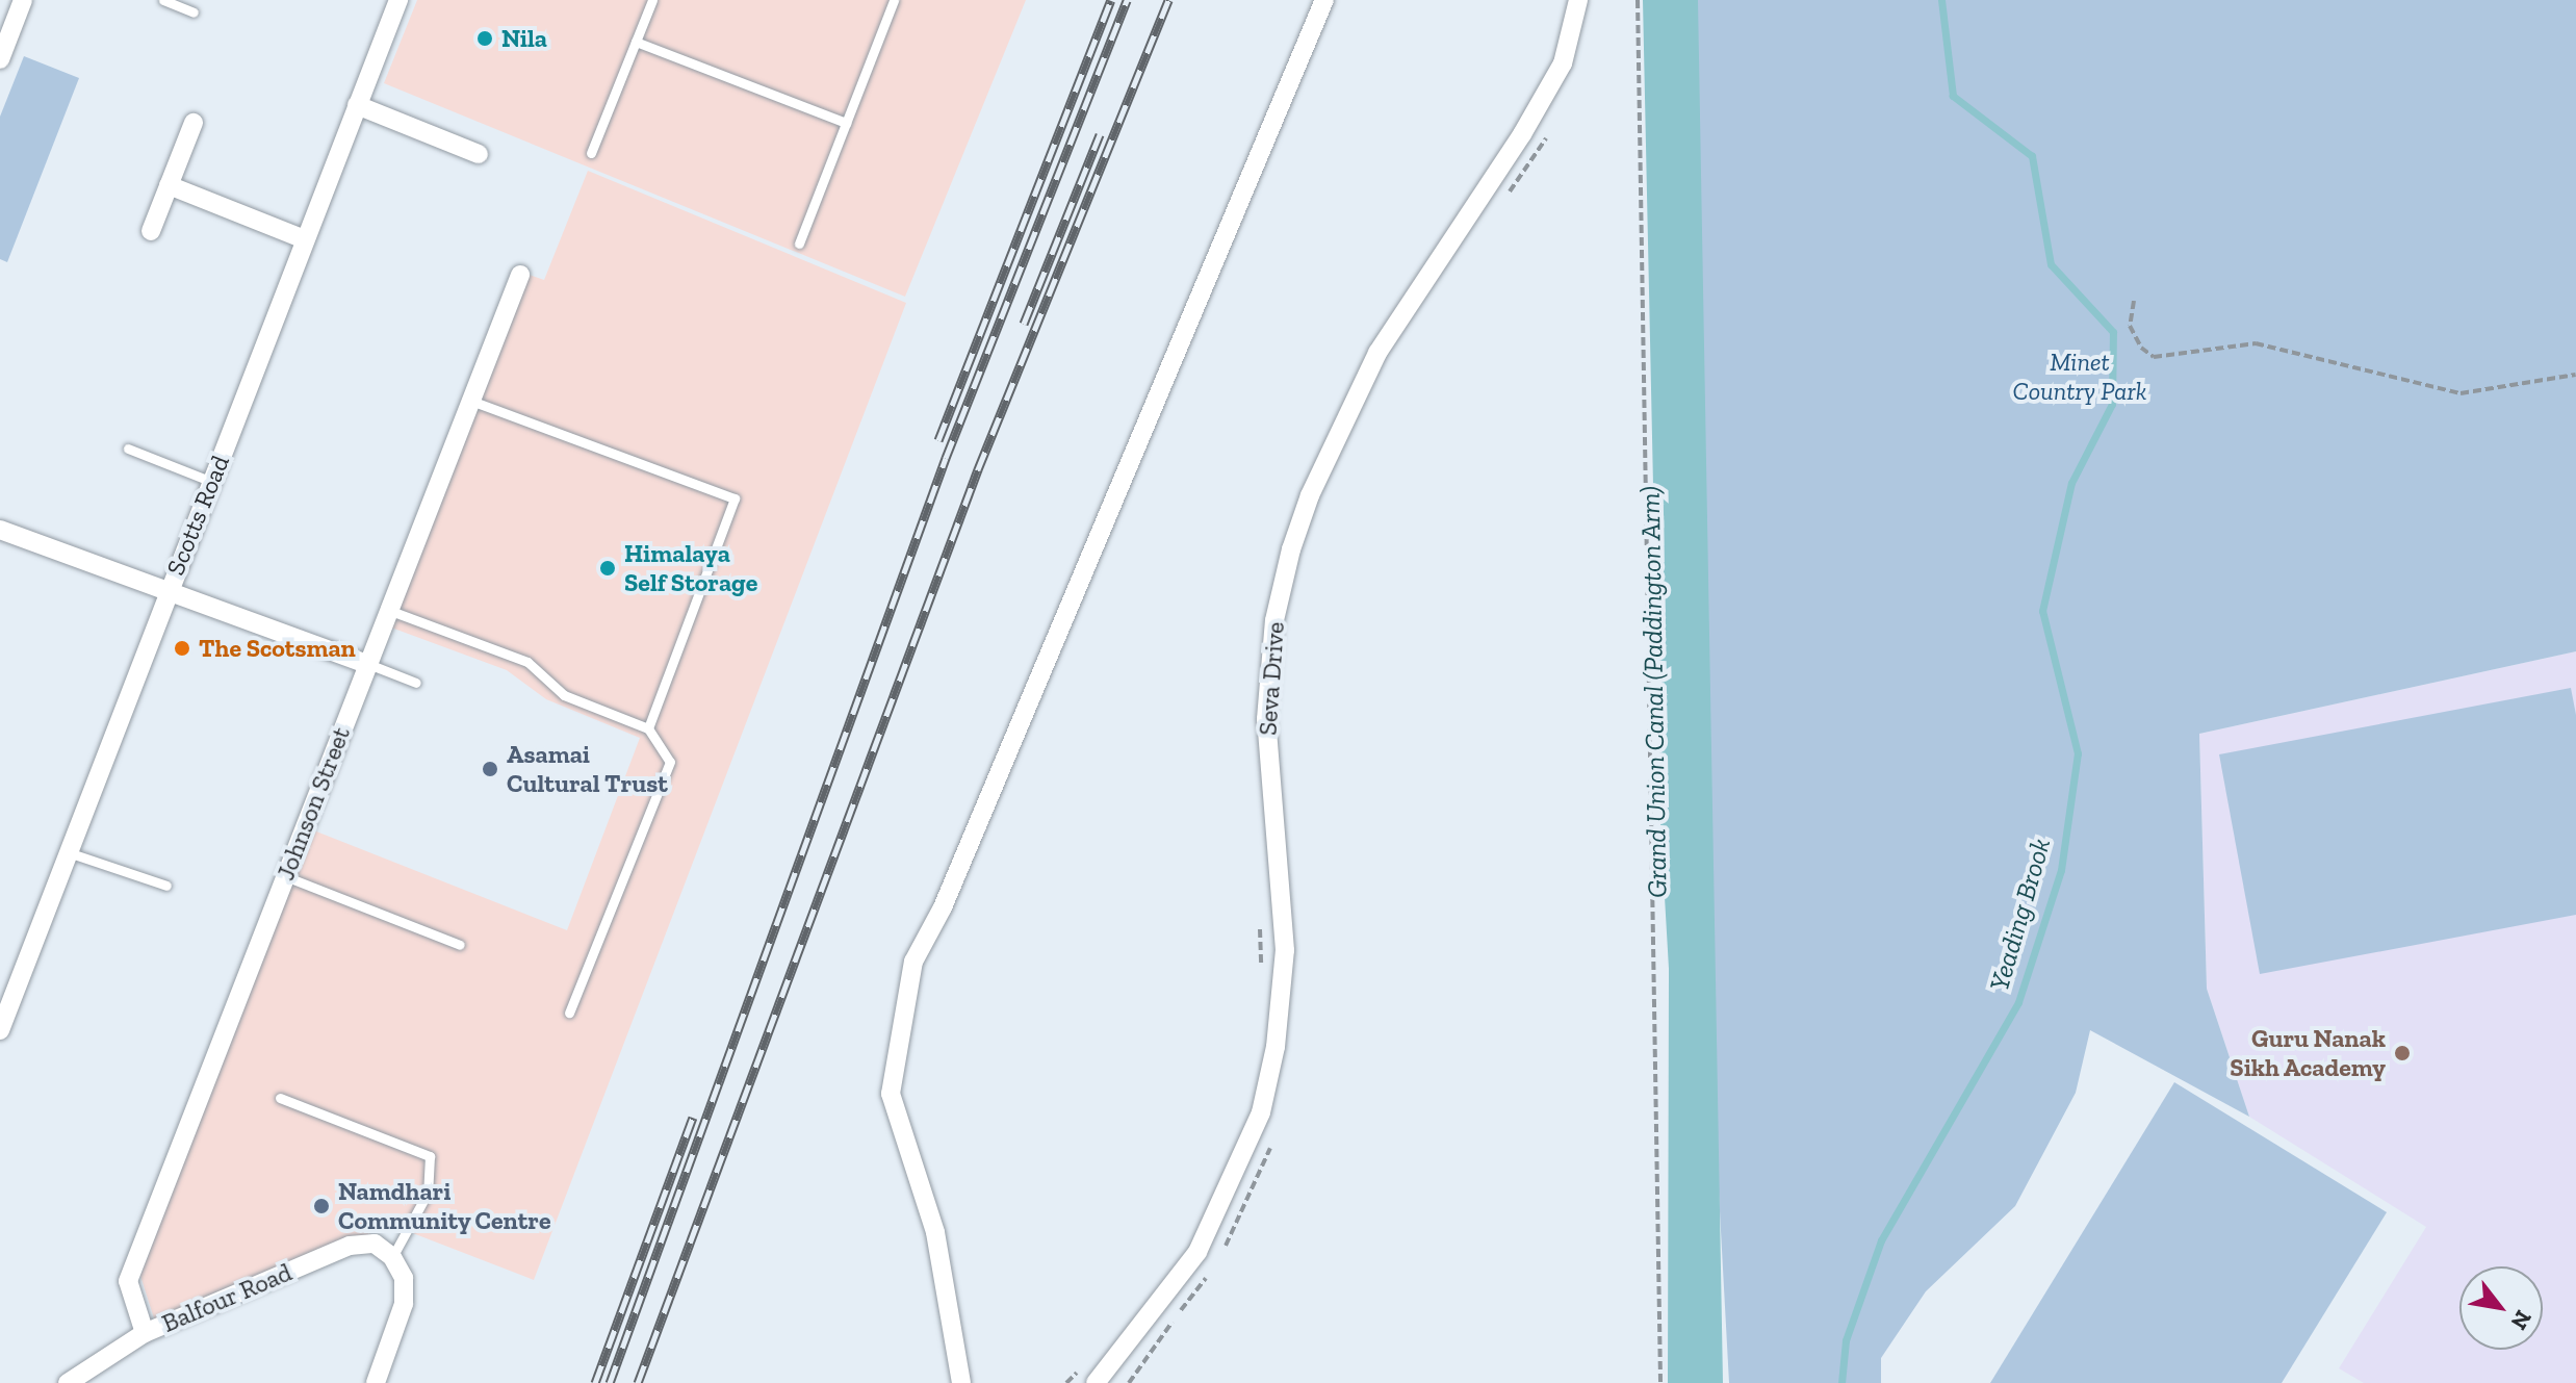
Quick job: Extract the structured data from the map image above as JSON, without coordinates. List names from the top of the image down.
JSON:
{
  "streets": {
    "street": [
      "Scotts Road",
      "Seva Drive",
      "Johnson Street",
      "Balfour Road"
    ]
  },
  "crossings": [
    ["Johnson Street", "Balfour Road"]
  ],
  "water": ["Grand Union Canal (Paddington Arm)", "Yeading Brook"],
  "parks": ["Minet Country Park"],
  "places": [
    "Nila",
    "Himalaya Self Storage",
    "The Scotsman",
    "Asamai Cultural Trust",
    "Guru Nanak Sikh Academy",
    "Namdhari Community Centre"
  ],
  "north": "bottom right"
}
